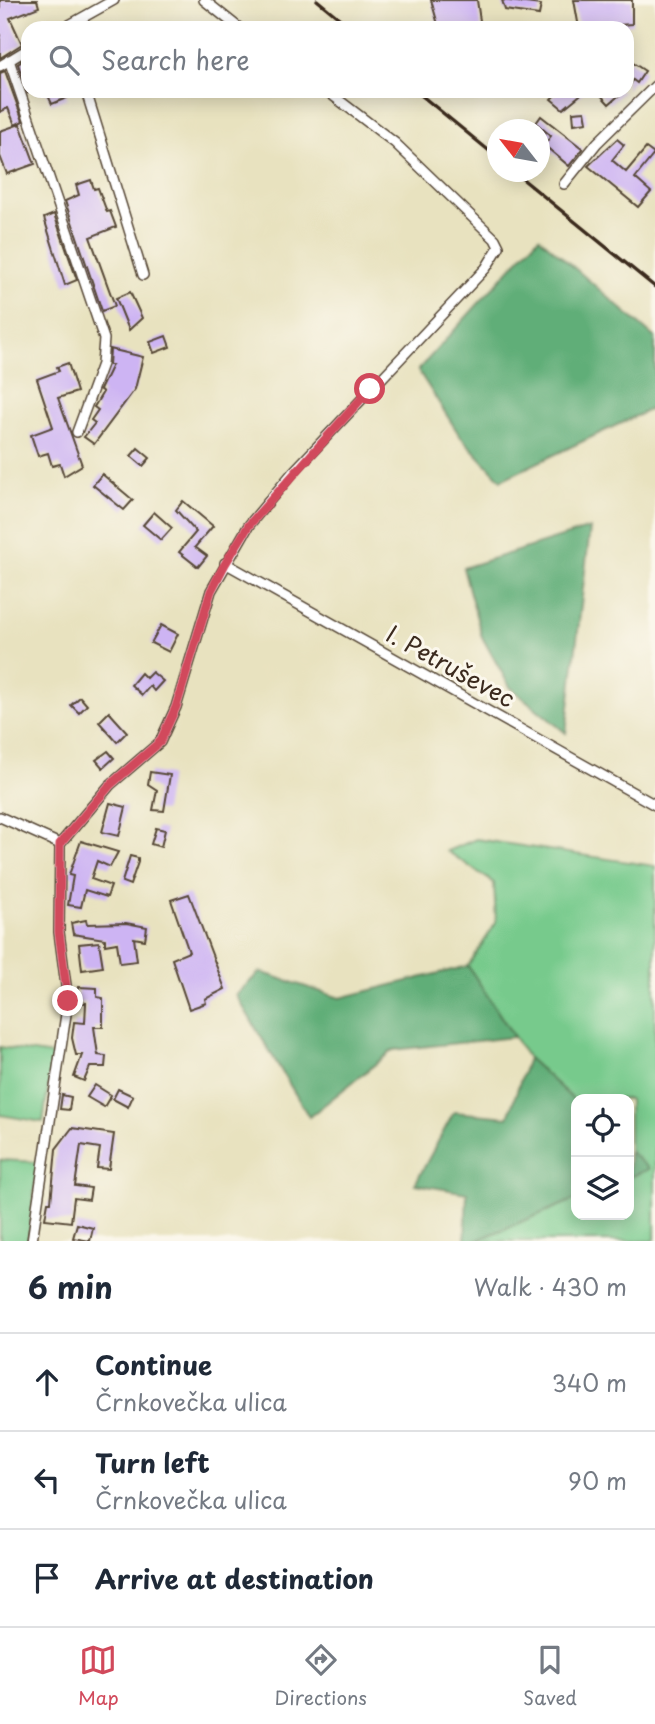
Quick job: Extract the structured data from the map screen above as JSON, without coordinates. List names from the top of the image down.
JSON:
{
  "streets": {
    "street": ["I. Petruševec"]
  },
  "north": "top left",
  "page": {
    "search": "Search here",
    "heading": ["6 min", "Walk · 430 m"],
    "list": [
      ["Continue", "Črnkovečka ulica", "340 m"],
      ["Turn left", "Črnkovečka ulica", "90 m"],
      "Arrive at destination"
    ],
    "nav": ["Map", "Directions", "Saved"]
  }
}
